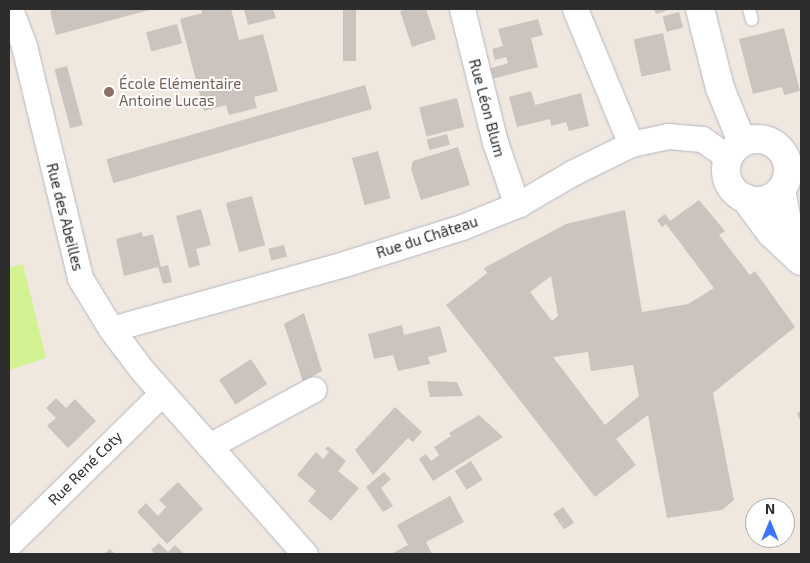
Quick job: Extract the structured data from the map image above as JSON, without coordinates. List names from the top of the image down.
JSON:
{
  "streets": {
    "street": [
      "Rue Léon Blum",
      "Rue des Abeilles",
      "Rue du Château",
      "Rue René Coty"
    ]
  },
  "crossings": [
    ["Rue Léon Blum", "Rue du Château"],
    ["Rue des Abeilles", "Rue du Château"],
    ["Rue des Abeilles", "Rue René Coty"]
  ],
  "places": ["École Elémentaire Antoine Lucas"],
  "north": "top"
}
